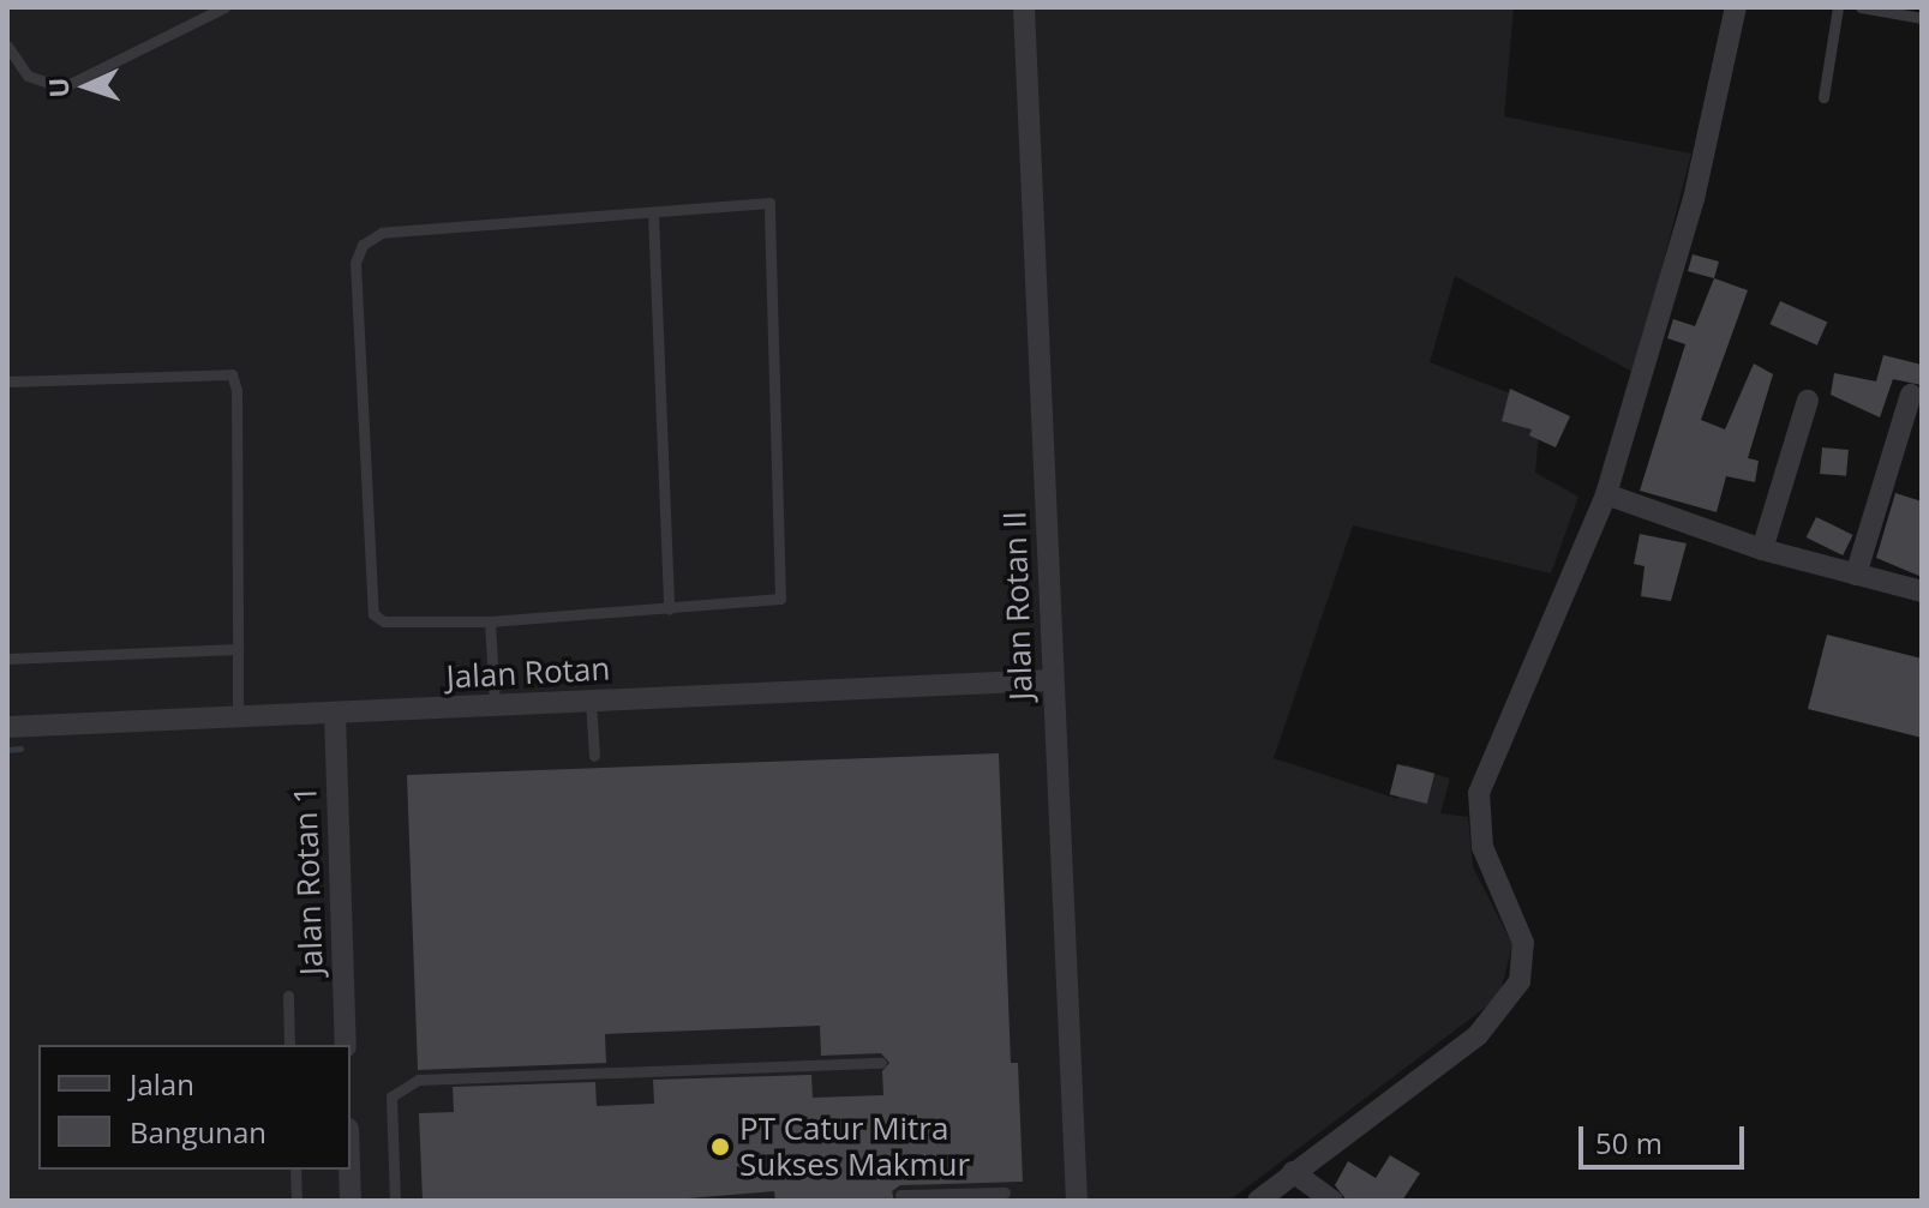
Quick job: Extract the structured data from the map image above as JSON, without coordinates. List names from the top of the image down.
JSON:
{
  "streets": {
    "street": ["Jalan Rotan II", "Jalan Rotan", "Jalan Rotan 1"]
  },
  "crossings": [
    ["Jalan Rotan II", "Jalan Rotan"],
    ["Jalan Rotan", "Jalan Rotan 1"]
  ],
  "places": ["PT Catur Mitra Sukses Makmur"],
  "legend": ["Jalan", "Bangunan"],
  "scale_bar": "50 m",
  "north": "left"
}
